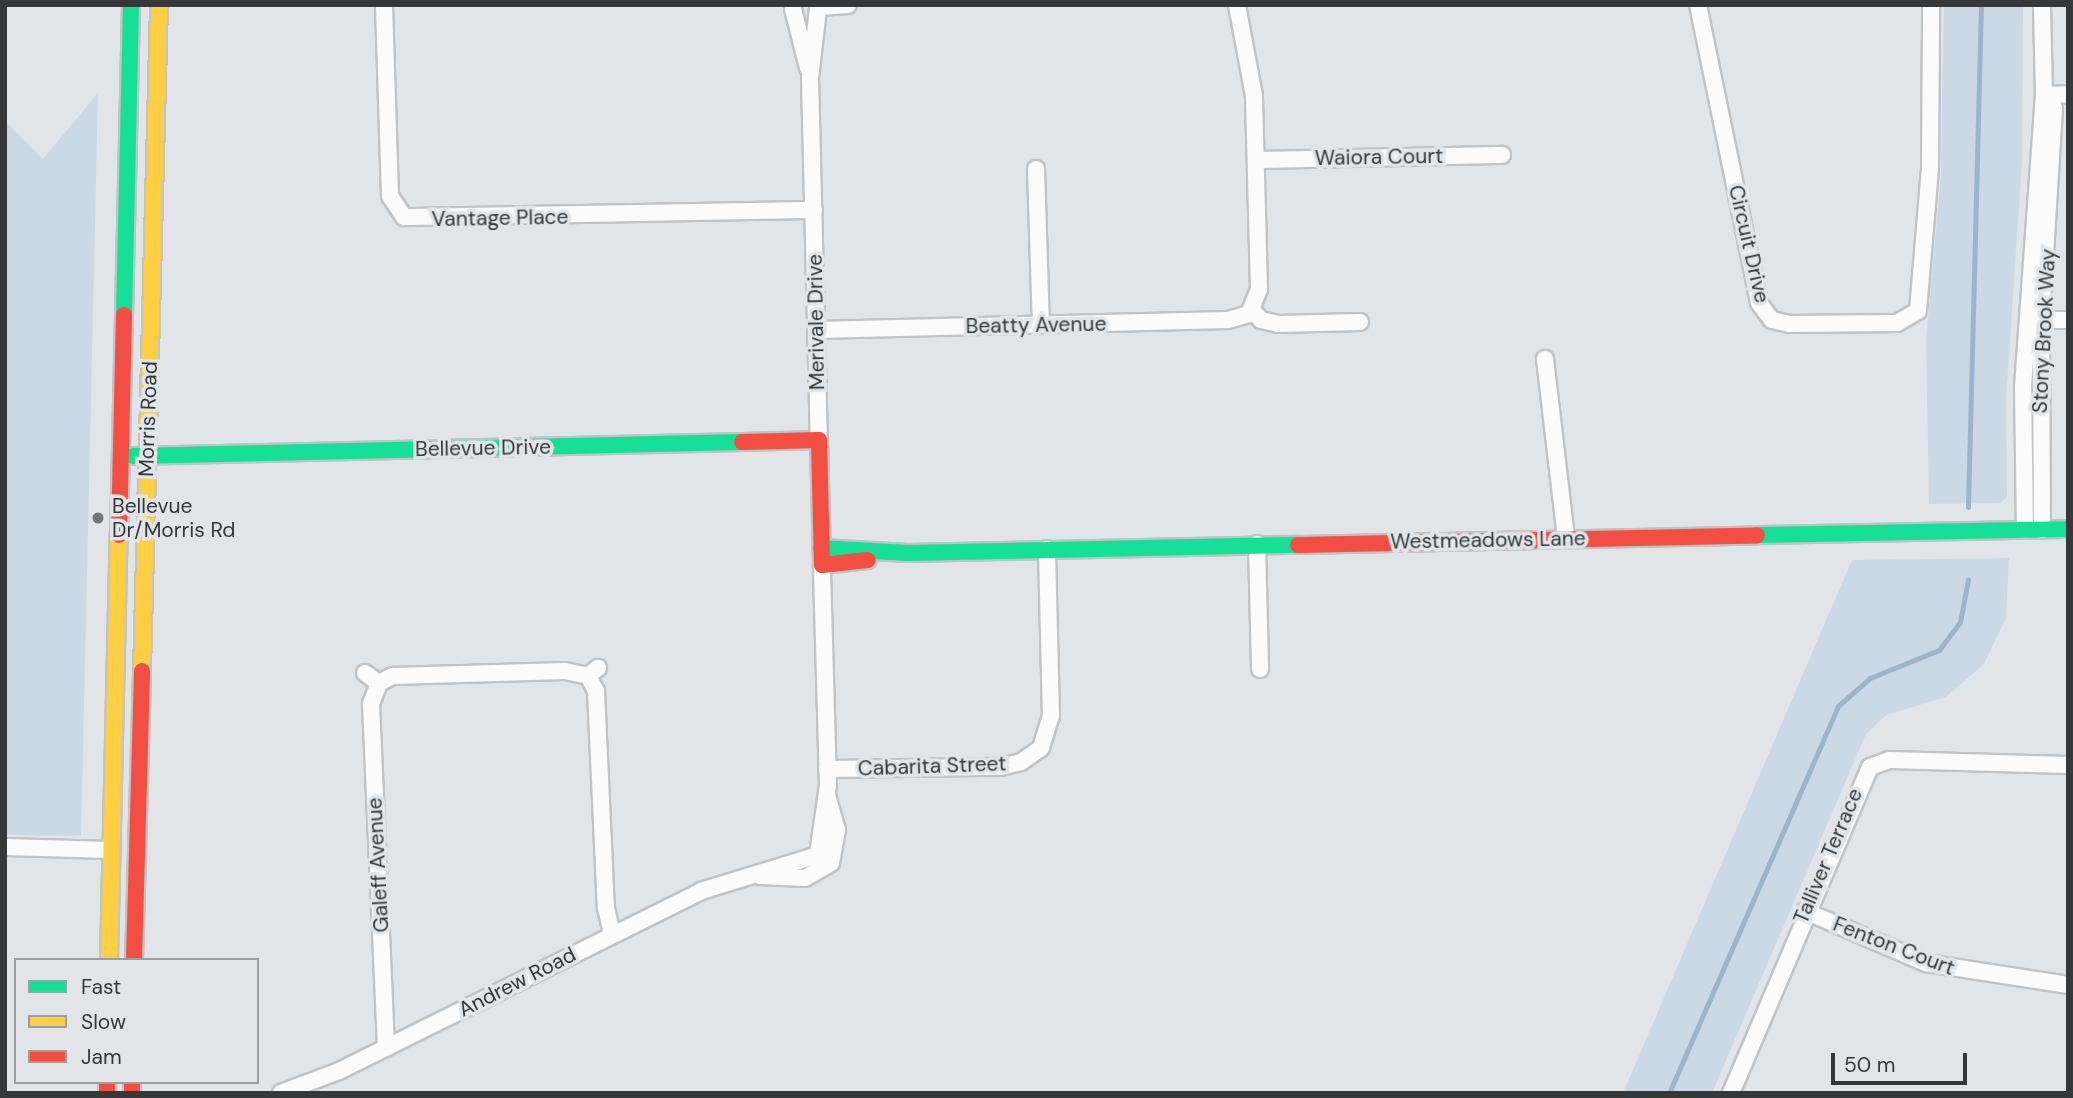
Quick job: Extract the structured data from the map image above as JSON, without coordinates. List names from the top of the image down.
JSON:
{
  "streets": {
    "street": [
      "Waiora Court",
      "Vantage Place",
      "Circuit Drive",
      "Merivale Drive",
      "Beatty Avenue",
      "Stony Brook Way",
      "Morris Road",
      "Bellevue Drive",
      "Westmeadows Lane",
      "Cabarita Street",
      "Talliver Terrace",
      "Galeff Avenue",
      "Fenton Court",
      "Andrew Road"
    ]
  },
  "crossings": [
    ["Vantage Place", "Merivale Drive"],
    ["Merivale Drive", "Beatty Avenue"],
    ["Merivale Drive", "Bellevue Drive"],
    ["Merivale Drive", "Westmeadows Lane"],
    ["Stony Brook Way", "Westmeadows Lane"],
    ["Morris Road", "Bellevue Drive"],
    ["Westmeadows Lane", "Cabarita Street"],
    ["Cabarita Street", "Andrew Road"],
    ["Talliver Terrace", "Fenton Court"],
    ["Galeff Avenue", "Andrew Road"]
  ],
  "places": ["Bellevue Dr/Morris Rd"],
  "legend": ["Fast", "Slow", "Jam"],
  "scale_bar": "50 m"
}
